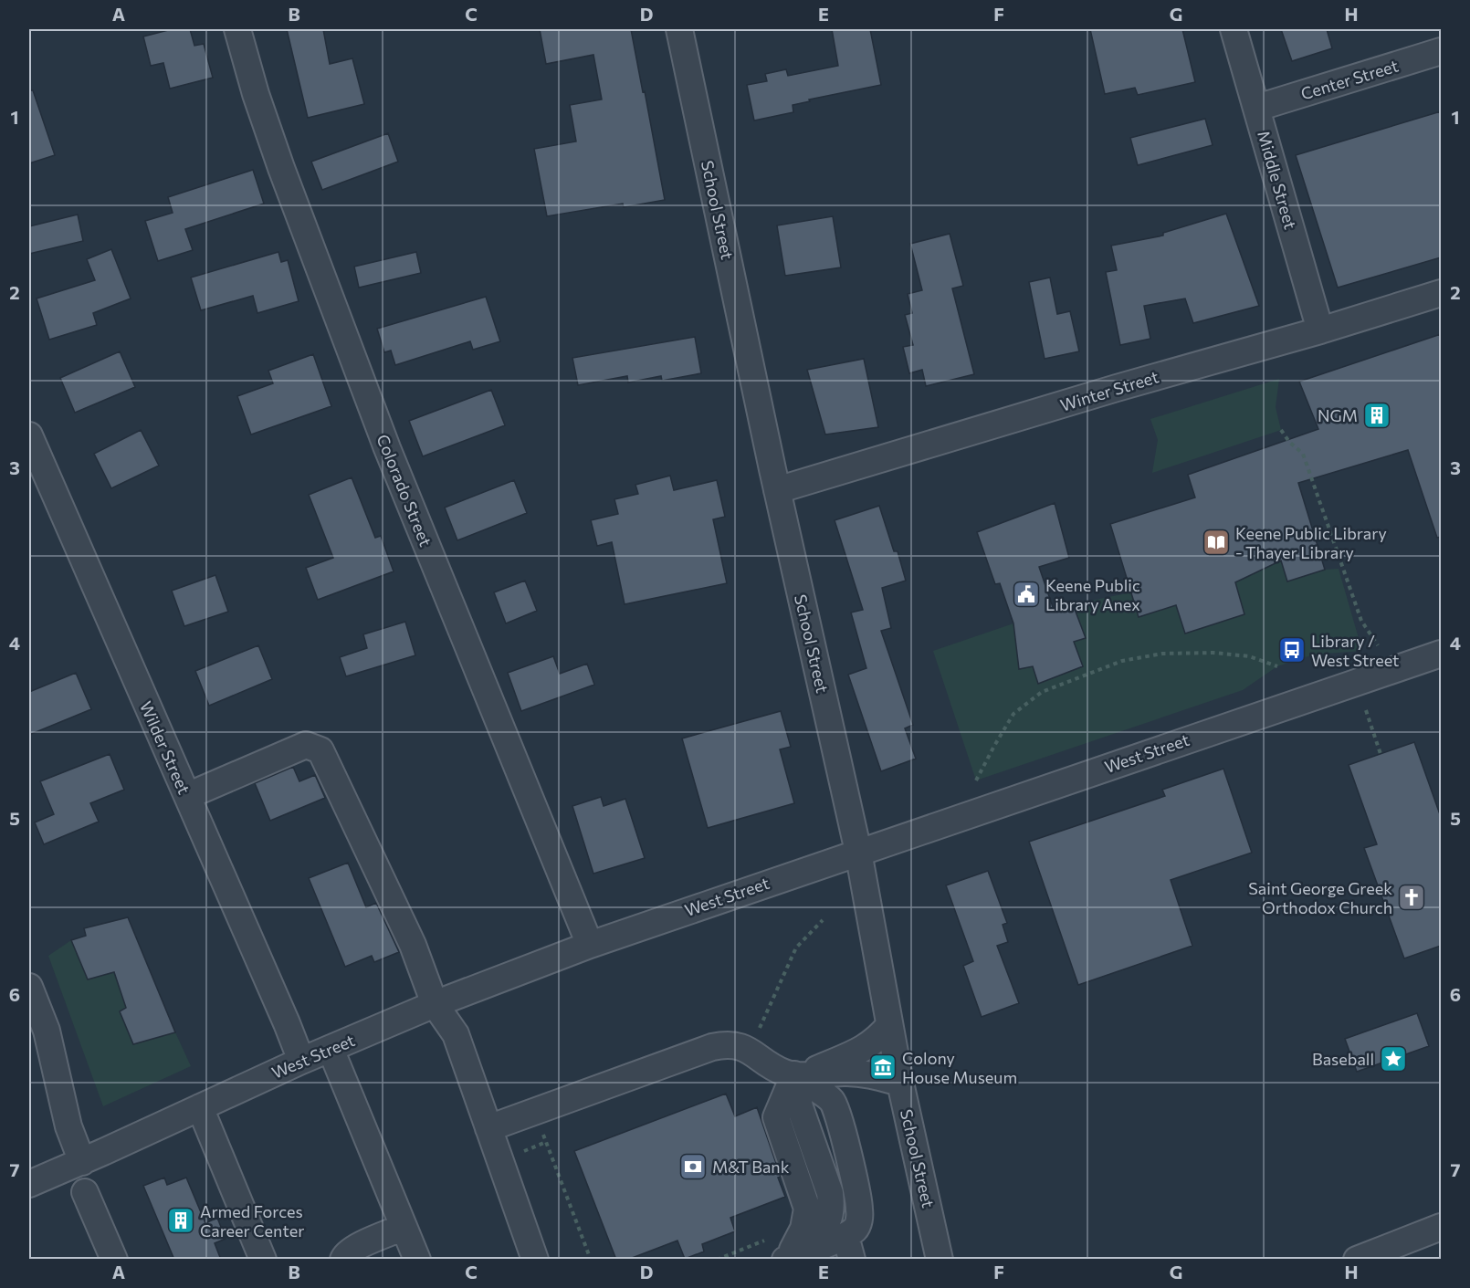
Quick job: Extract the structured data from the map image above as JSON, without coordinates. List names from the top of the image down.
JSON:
{
  "streets": {
    "street": [
      "Center Street",
      "Middle Street",
      "School Street",
      "Winter Street",
      "Colorado Street",
      "Wilder Street",
      "West Street"
    ]
  },
  "crossings": [
    ["Center Street", "Middle Street"],
    ["Middle Street", "Winter Street"],
    ["School Street", "Winter Street"],
    ["School Street", "West Street"],
    ["Colorado Street", "West Street"],
    ["Wilder Street", "West Street"]
  ],
  "places": {
    "building": ["NGM", "Armed Forces Career Center"],
    "library": ["Keene Public Library - Thayer Library"],
    "public building": ["Keene Public Library Anex"],
    "bus stop": ["Library / West Street"],
    "church": ["Saint George Greek Orthodox Church"],
    "place": ["Baseball"],
    "museum": ["Colony House Museum"],
    "bank": ["M&T Bank"]
  },
  "grid": {
    "columns": [
      "A",
      "B",
      "C",
      "D",
      "E",
      "F",
      "G",
      "H"
    ],
    "rows": [
      "1",
      "2",
      "3",
      "4",
      "5",
      "6",
      "7"
    ]
  }
}
